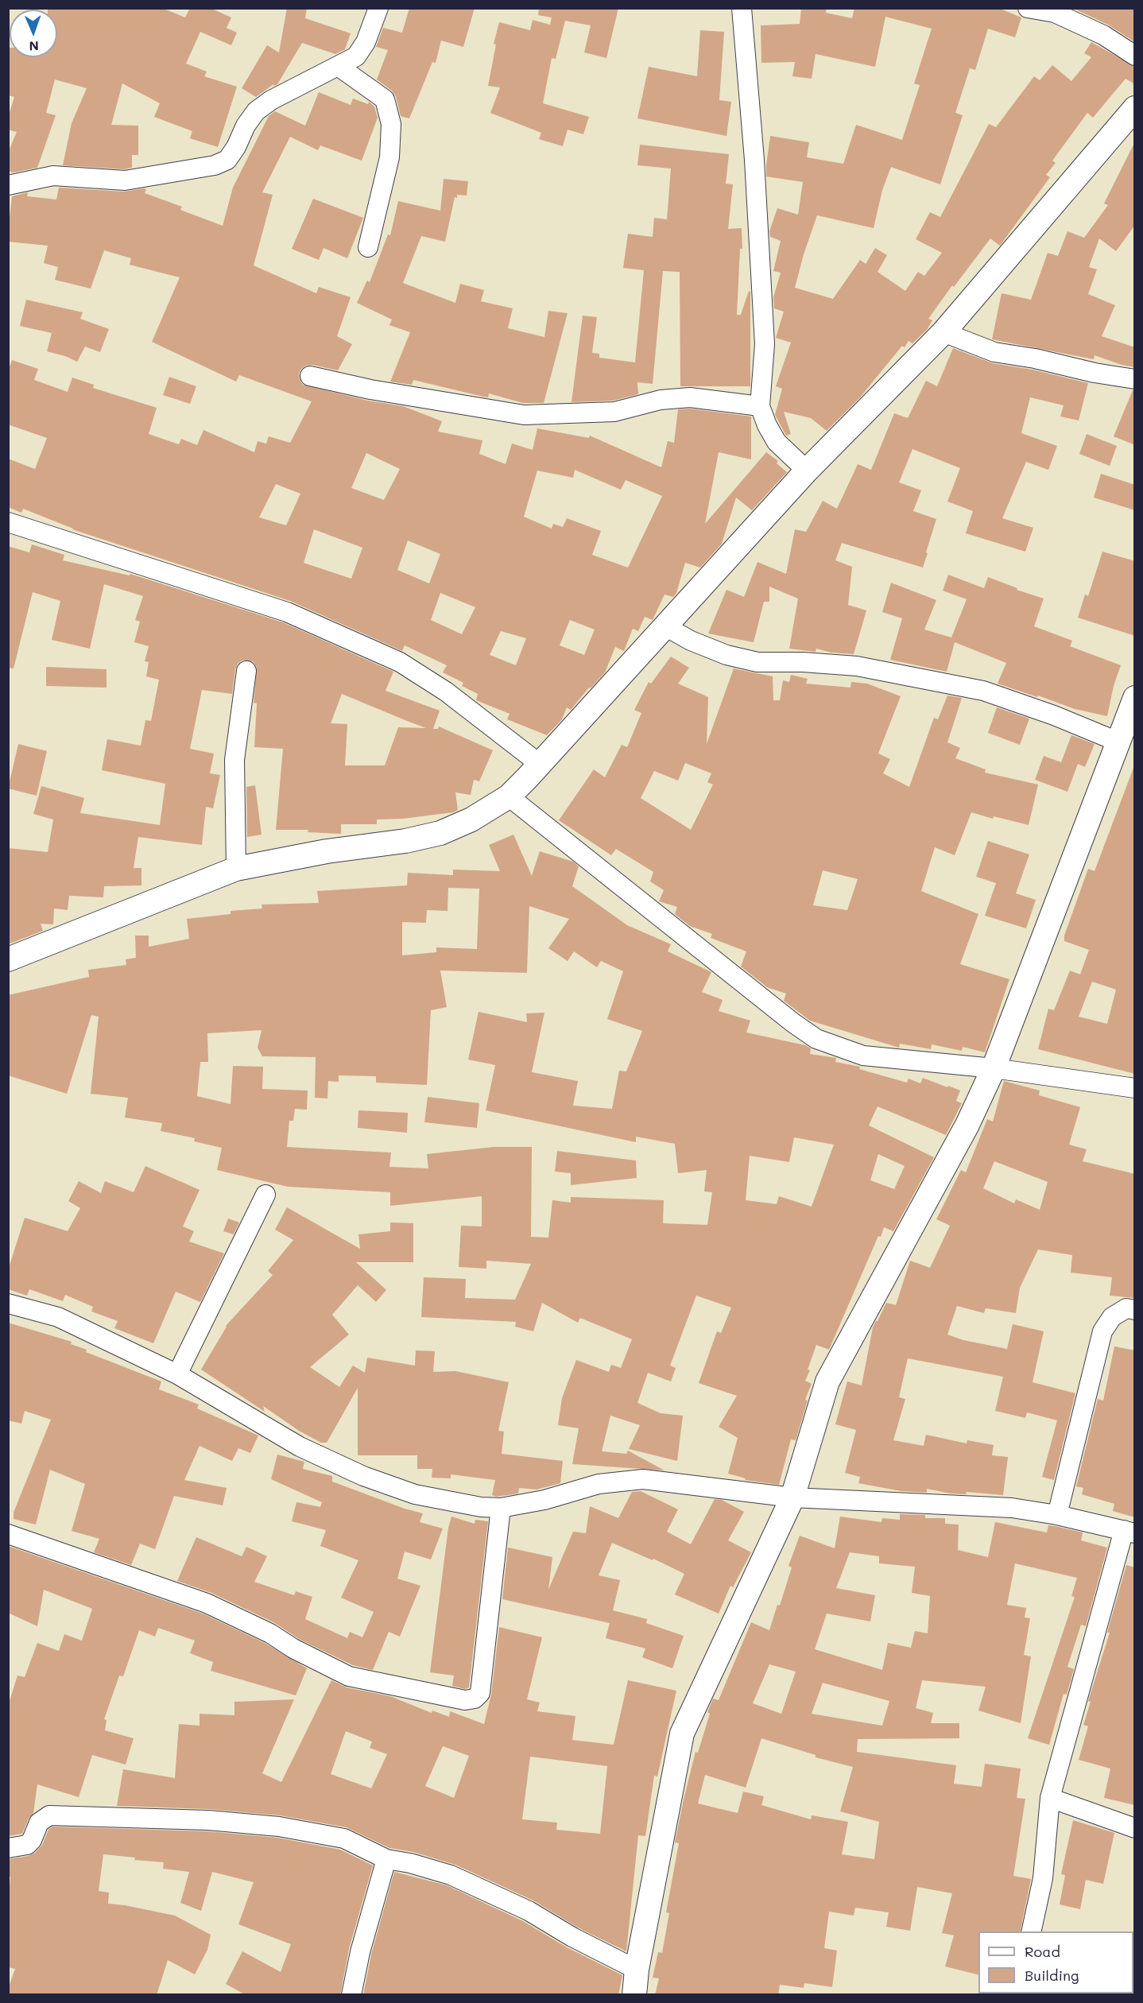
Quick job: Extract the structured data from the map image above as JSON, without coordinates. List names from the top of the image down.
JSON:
{
  "legend": ["Road", "Building"],
  "north": "bottom"
}
